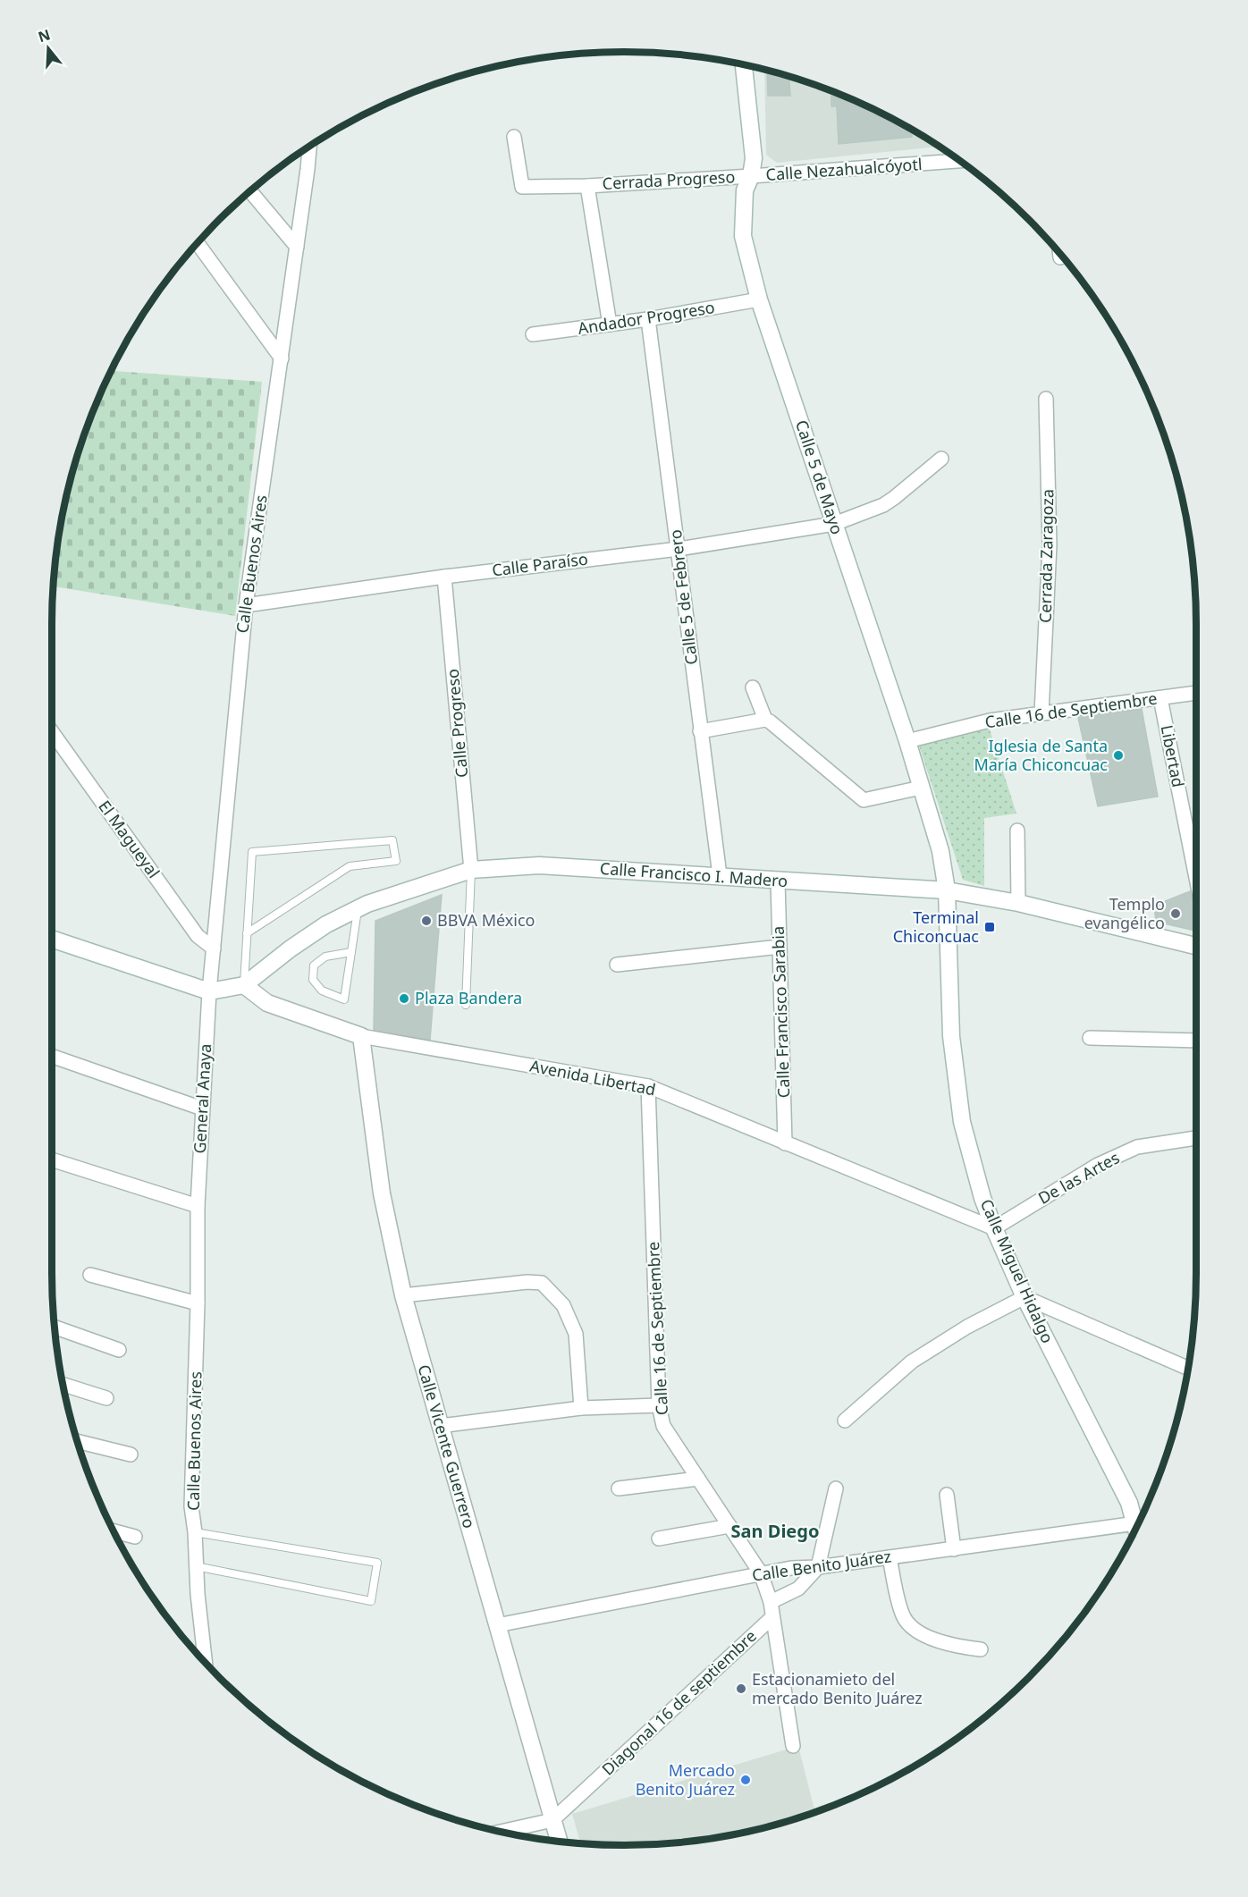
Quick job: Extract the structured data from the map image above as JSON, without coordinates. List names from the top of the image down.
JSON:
{
  "streets": {
    "main road": [
      "Calle 5 de Mayo",
      "Calle Francisco I. Madero",
      "Avenida Libertad",
      "Calle Miguel Hidalgo",
      "Calle Vicente Guerrero"
    ],
    "street": [
      "Calle Nezahualcóyotl",
      "Cerrada Progreso",
      "Andador Progreso",
      "Cerrada Zaragoza",
      "Calle Buenos Aires",
      "Calle Paraíso",
      "Calle 5 de Febrero",
      "Calle 16 de Septiembre",
      "Calle Progreso",
      "Libertad",
      "El Magueyal",
      "Calle Francisco Sarabia",
      "General Anaya",
      "De las Artes",
      "Calle Benito Juárez",
      "Diagonal 16 de septiembre"
    ]
  },
  "crossings": [
    ["Calle Nezahualcóyotl", "Cerrada Progreso"],
    ["Calle Nezahualcóyotl", "Calle 5 de Mayo"],
    ["Cerrada Progreso", "Calle 5 de Mayo"],
    ["Andador Progreso", "Calle 5 de Mayo"],
    ["Andador Progreso", "Calle 5 de Febrero"],
    ["Calle 5 de Mayo", "Calle Paraíso"],
    ["Calle 5 de Mayo", "Calle 16 de Septiembre"],
    ["Calle 5 de Mayo", "Calle Francisco I. Madero"],
    ["Calle 5 de Mayo", "Calle Miguel Hidalgo"],
    ["Cerrada Zaragoza", "Calle 16 de Septiembre"],
    ["Calle Buenos Aires", "Calle Paraíso"],
    ["Calle Buenos Aires", "El Magueyal"],
    ["Calle Buenos Aires", "Calle Francisco I. Madero"],
    ["Calle Buenos Aires", "General Anaya"],
    ["Calle Paraíso", "Calle 5 de Febrero"],
    ["Calle Paraíso", "Calle Progreso"],
    ["Calle 5 de Febrero", "Calle Francisco I. Madero"],
    ["Calle 16 de Septiembre", "Libertad"],
    ["Calle 16 de Septiembre", "Avenida Libertad"],
    ["Calle 16 de Septiembre", "Calle Benito Juárez"],
    ["Calle Progreso", "Calle Francisco I. Madero"],
    ["Calle Francisco I. Madero", "Calle Francisco Sarabia"],
    ["Calle Francisco I. Madero", "Avenida Libertad"],
    ["Calle Francisco I. Madero", "General Anaya"],
    ["Calle Francisco I. Madero", "Calle Miguel Hidalgo"],
    ["Calle Francisco Sarabia", "Avenida Libertad"],
    ["Avenida Libertad", "De las Artes"],
    ["Avenida Libertad", "Calle Miguel Hidalgo"],
    ["Avenida Libertad", "Calle Vicente Guerrero"],
    ["De las Artes", "Calle Miguel Hidalgo"],
    ["Calle Vicente Guerrero", "Calle Benito Juárez"],
    ["Calle Vicente Guerrero", "Diagonal 16 de septiembre"]
  ],
  "districts": ["San Diego"],
  "places": {
    "other": [
      "Iglesia de Santa María Chiconcuac",
      "Templo evangélico",
      "BBVA México",
      "Plaza Bandera",
      "Estacionamieto del mercado Benito Juárez",
      "Mercado Benito Juárez"
    ],
    "transit": ["Terminal Chiconcuac"]
  },
  "north": "top"
}
